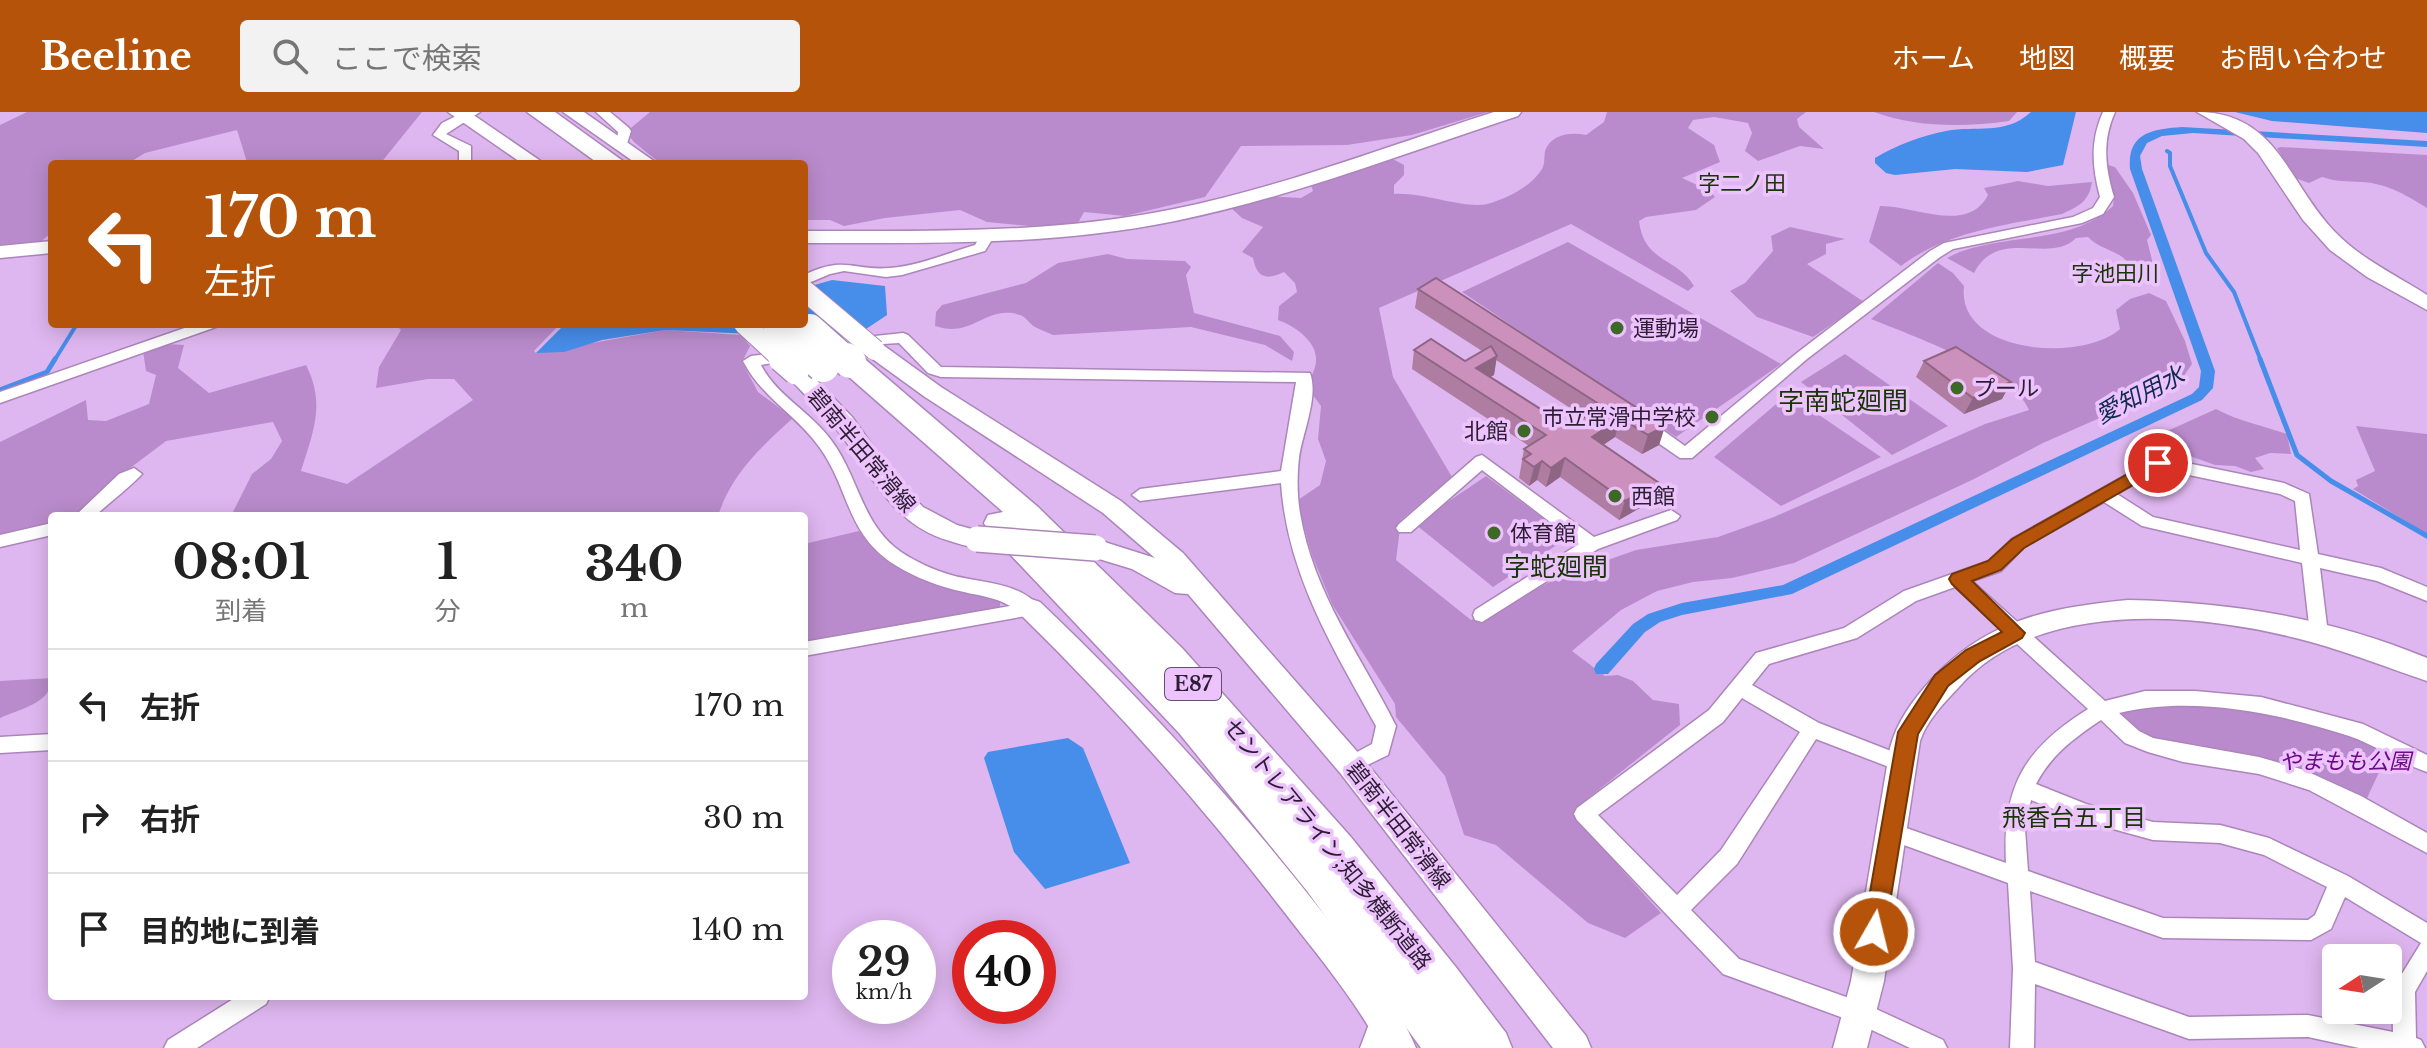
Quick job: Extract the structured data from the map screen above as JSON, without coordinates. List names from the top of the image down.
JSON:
{
  "streets": {
    "highway": ["E87", "セントレアライン;知多横断道路"],
    "street": ["碧南半田常滑線"]
  },
  "crossings": [
    ["碧南半田常滑線", "セントレアライン;知多横断道路"]
  ],
  "districts": [
    "字二ノ田",
    "字池田川",
    "字南蛇廻間",
    "字蛇廻間",
    "飛香台五丁目"
  ],
  "water": ["愛知用水"],
  "parks": ["やまもも公園"],
  "places": [
    "運動場",
    "プール",
    "市立常滑中学校",
    "北館",
    "西館",
    "体育館"
  ],
  "north": "left",
  "page": {
    "header": "Beeline",
    "search": "ここで検索",
    "nav": [
      "ホーム",
      "地図",
      "概要",
      "お問い合わせ"
    ],
    "turn": ["170 m", "左折"],
    "eta": [
      "08:01",
      "到着",
      "1",
      "分",
      "340",
      "m"
    ],
    "list": [
      {
        "name": "左折",
        "value": "170 m"
      },
      {
        "name": "右折",
        "value": "30 m"
      },
      {
        "name": "目的地に到着",
        "value": "140 m"
      }
    ],
    "speed": "29 km/h",
    "limit": "40"
  }
}
